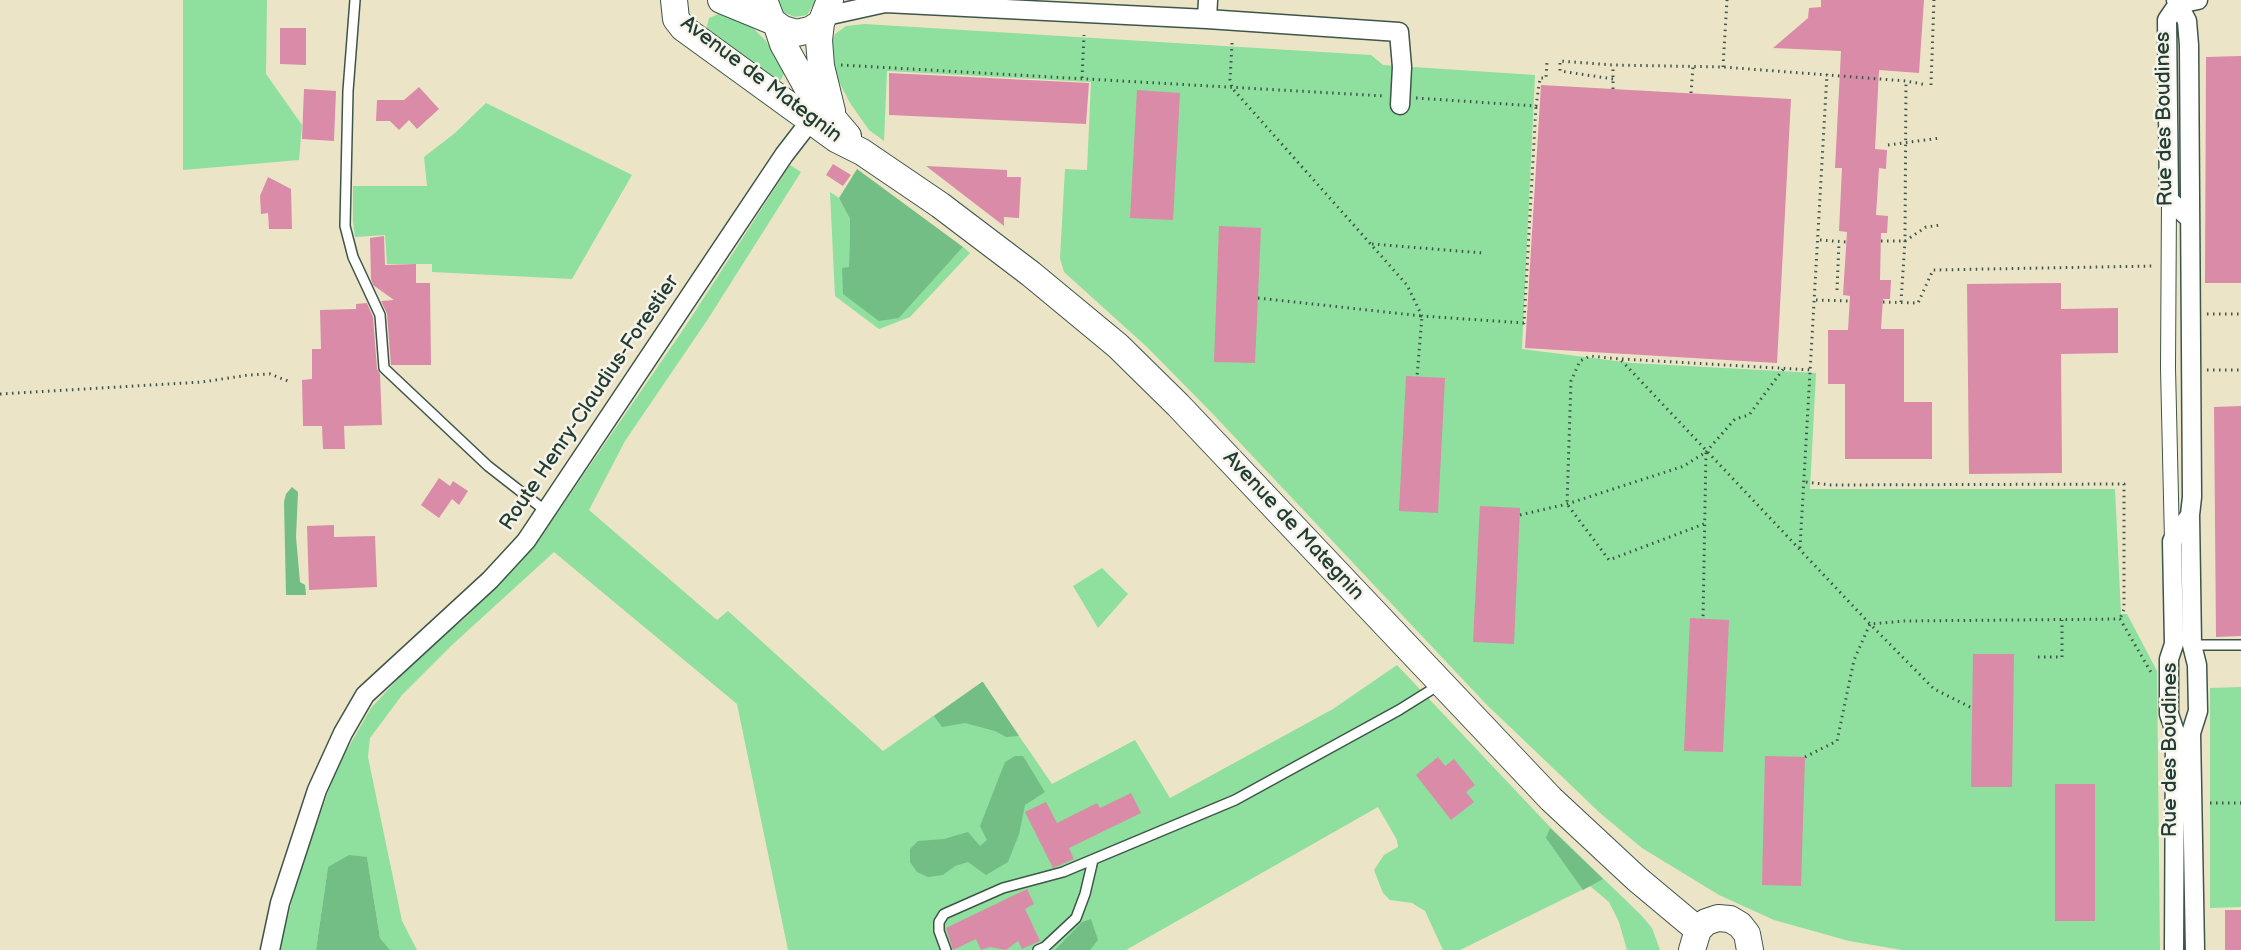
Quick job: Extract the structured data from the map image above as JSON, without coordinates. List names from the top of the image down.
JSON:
{
  "streets": {
    "main road": ["Avenue de Mategnin"],
    "street": ["Rue des Boudines", "Route Henry-Claudius-Forestier"]
  },
  "crossings": [
    ["Avenue de Mategnin", "Route Henry-Claudius-Forestier"]
  ]
}
